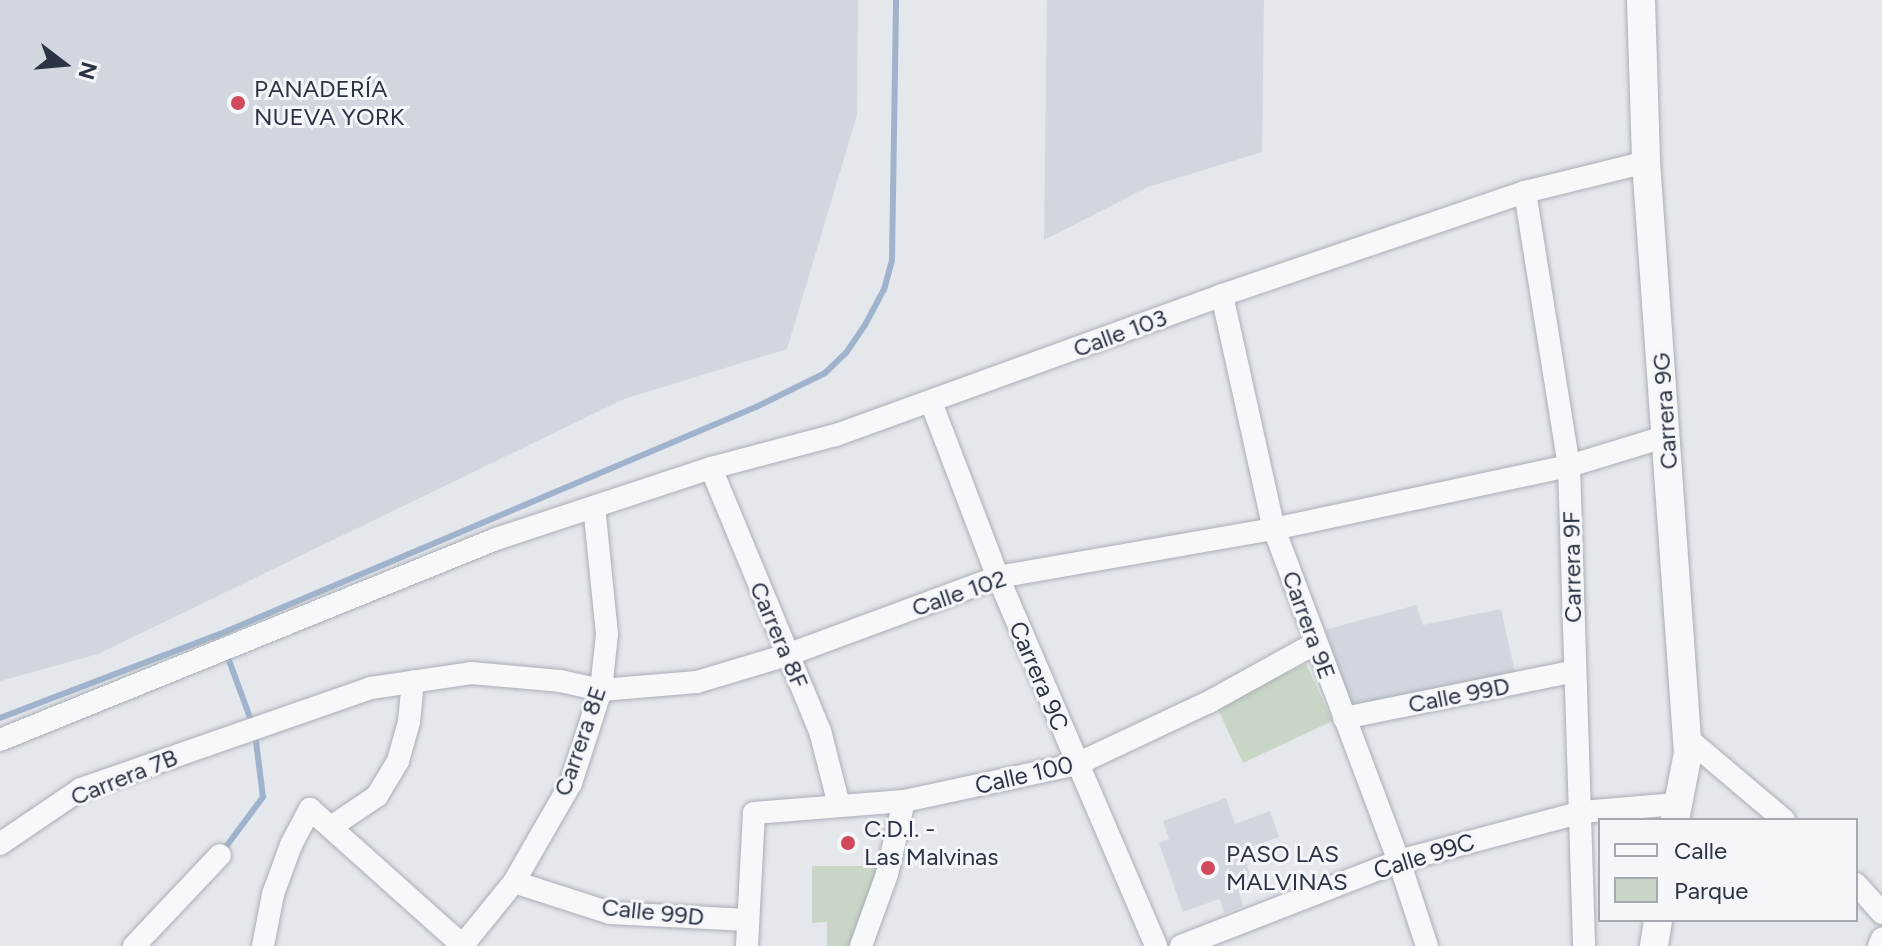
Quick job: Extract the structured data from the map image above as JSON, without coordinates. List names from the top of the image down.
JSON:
{
  "streets": {
    "street": [
      "Calle 103",
      "Carrera 9G",
      "Carrera 9F",
      "Calle 102",
      "Carrera 9E",
      "Carrera 8F",
      "Carrera 9C",
      "Calle 99D",
      "Carrera 8E",
      "Calle 100",
      "Carrera 7B",
      "Calle 99C"
    ]
  },
  "crossings": [
    ["Calle 103", "Carrera 9G"],
    ["Calle 103", "Carrera 9F"],
    ["Calle 103", "Carrera 9E"],
    ["Calle 103", "Carrera 8F"],
    ["Calle 103", "Carrera 9C"],
    ["Calle 103", "Carrera 8E"],
    ["Carrera 9G", "Calle 102"],
    ["Carrera 9G", "Calle 99C"],
    ["Carrera 9F", "Calle 102"],
    ["Carrera 9F", "Calle 99D"],
    ["Carrera 9F", "Calle 99C"],
    ["Calle 102", "Carrera 9E"],
    ["Calle 102", "Carrera 8F"],
    ["Calle 102", "Carrera 9C"],
    ["Calle 102", "Carrera 8E"],
    ["Calle 102", "Carrera 7B"],
    ["Carrera 9E", "Calle 99D"],
    ["Carrera 9E", "Calle 100"],
    ["Carrera 9E", "Calle 99C"],
    ["Carrera 8F", "Calle 100"],
    ["Carrera 9C", "Calle 100"],
    ["Calle 99D", "Carrera 8E"],
    ["Calle 99D", "Calle 100"]
  ],
  "places": ["PANADERÍA NUEVA YORK", "C.D.I. - Las Malvinas", "PASO LAS MALVINAS"],
  "legend": ["Calle", "Parque"],
  "north": "right"
}
